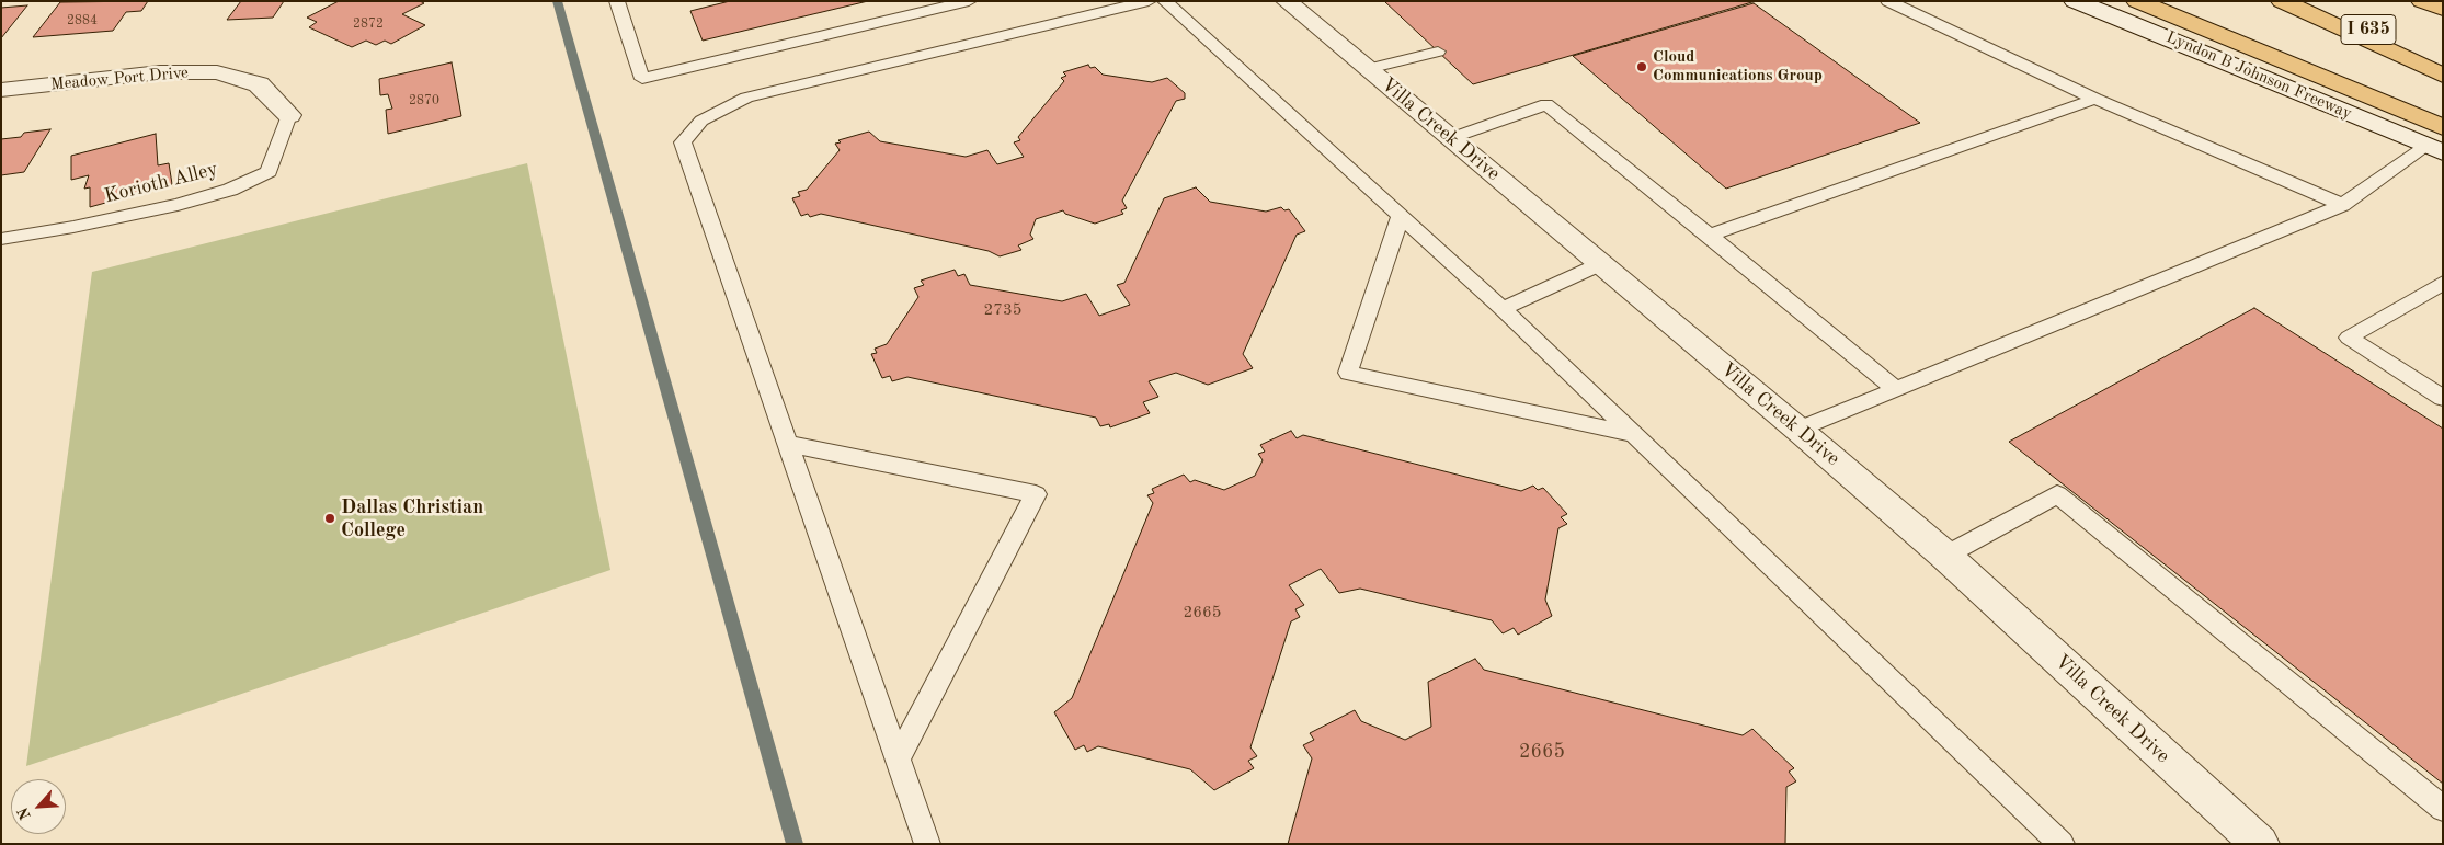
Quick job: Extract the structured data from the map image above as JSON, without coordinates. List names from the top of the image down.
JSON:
{
  "streets": {
    "highway": ["I 635"],
    "street": ["Lyndon B Johnson Freeway", "Meadow Port Drive", "Villa Creek Drive"],
    "lane": ["Korioth Alley"]
  },
  "crossings": [
    ["Meadow Port Drive", "Korioth Alley"]
  ],
  "places": ["Cloud Communications Group", "Dallas Christian College"],
  "house_numbers": [
    "2884",
    "2872",
    "2870",
    "2735",
    "2665",
    "2665"
  ],
  "north": "bottom left"
}
